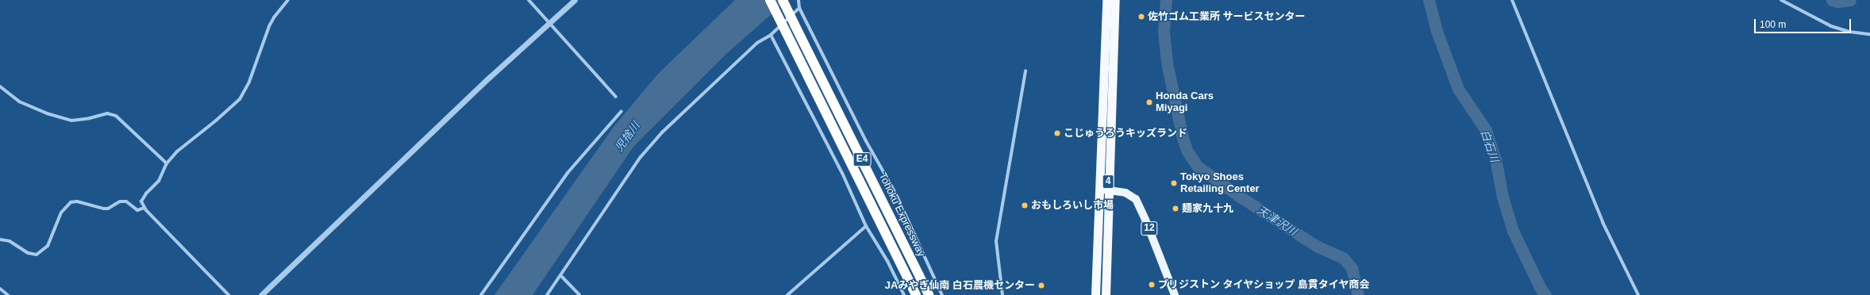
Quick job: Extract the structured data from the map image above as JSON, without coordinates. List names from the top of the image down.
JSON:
{
  "streets": {
    "highway": ["E4", "4", "Tohoku Expressway"],
    "main road": ["12"]
  },
  "crossings": [
    ["4", "12"]
  ],
  "water": ["児捨川", "白石川", "天津沢川"],
  "places": [
    "佐竹ゴム工業所 サービスセンター",
    "Honda Cars Miyagi",
    "こじゅうろうキッズランド",
    "Tokyo Shoes Retailing Center",
    "おもしろいし市場",
    "麺家九十九",
    "ブリジストン タイヤショップ 島貫タイヤ商会",
    "JAみやぎ仙南 白石農機センター"
  ],
  "scale_bar": "100 m"
}
